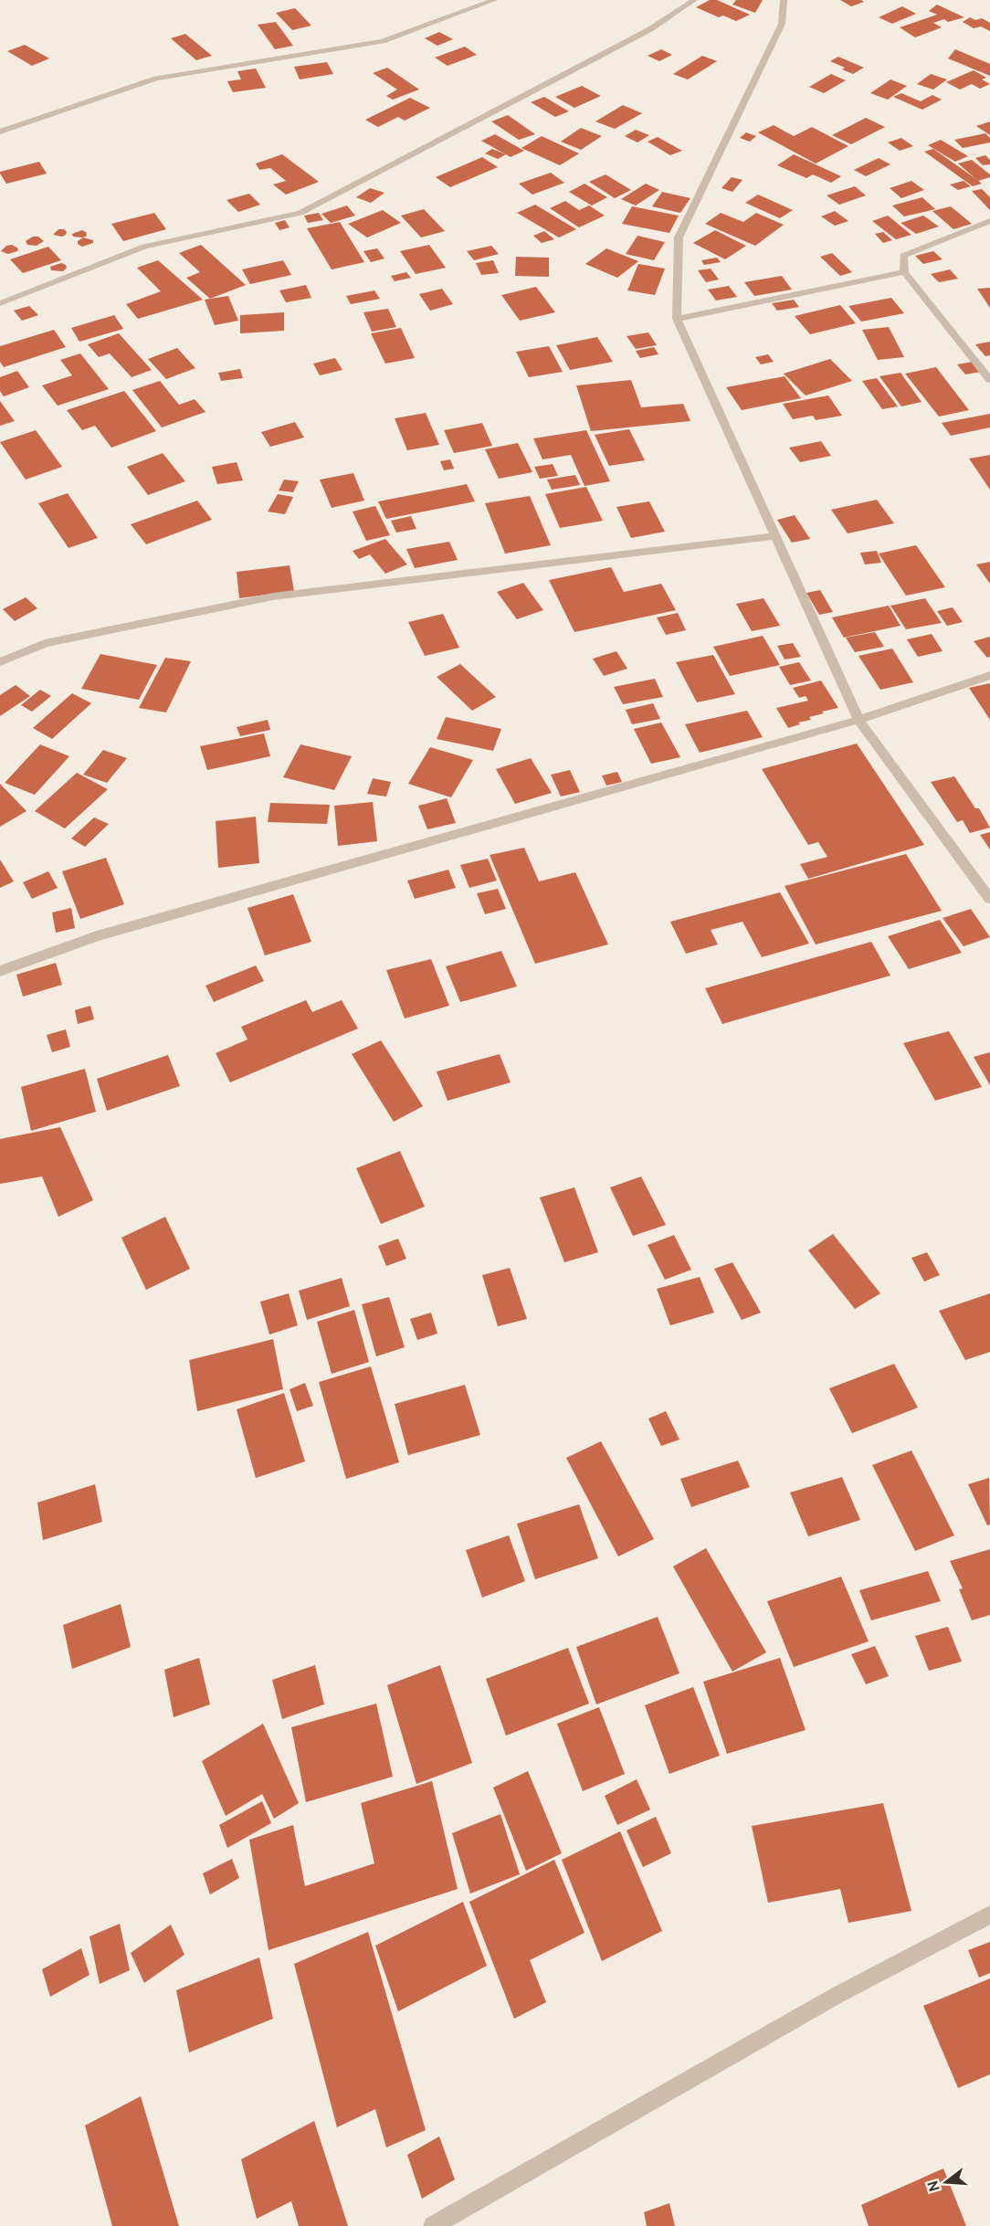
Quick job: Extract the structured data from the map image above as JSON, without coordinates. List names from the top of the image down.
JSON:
{
  "north": "left"
}
